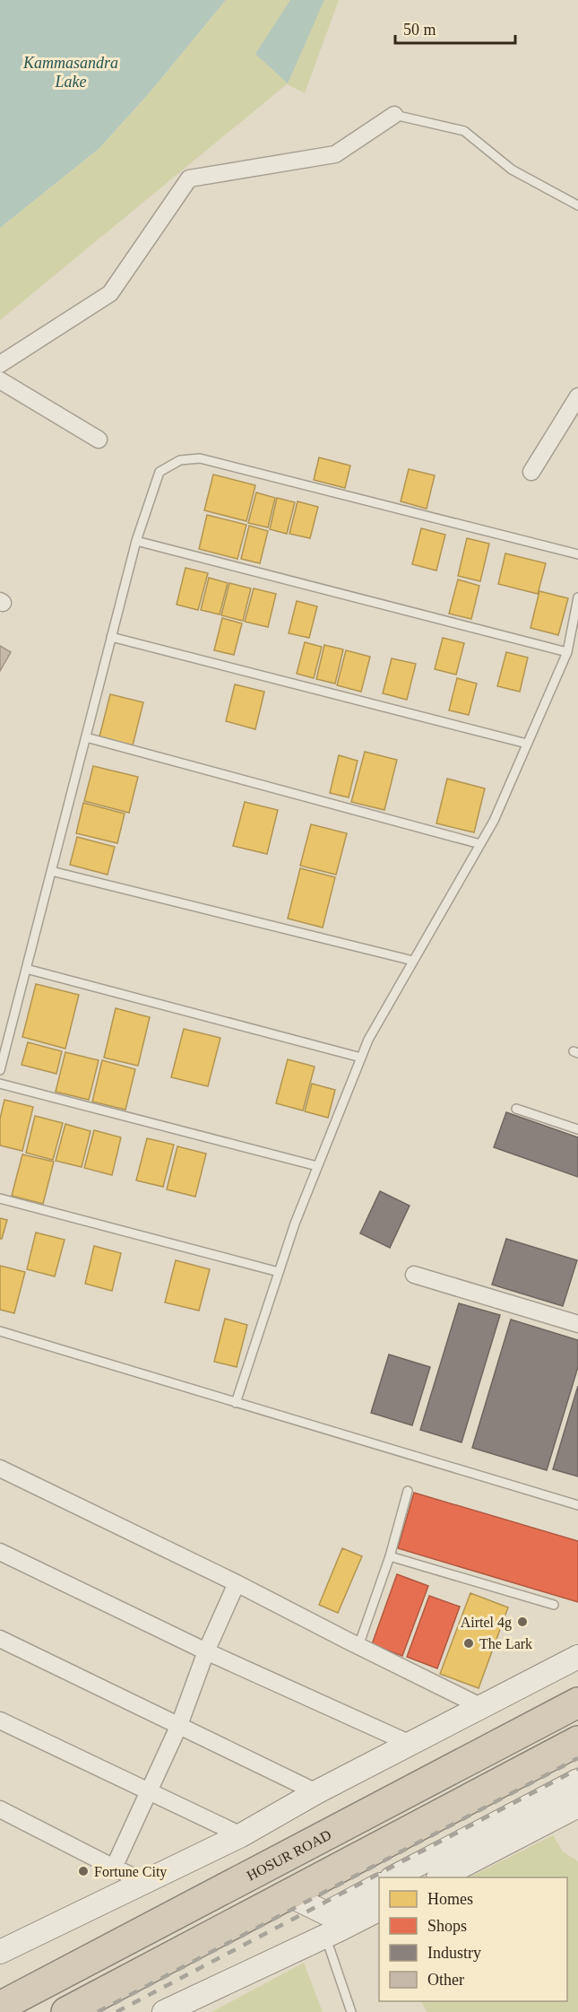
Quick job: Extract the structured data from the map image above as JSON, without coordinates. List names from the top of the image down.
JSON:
{
  "streets": {
    "highway": ["HOSUR ROAD"]
  },
  "water": ["Kammasandra Lake"],
  "places": ["Airtel 4g", "The Lark", "Fortune City"],
  "legend": [
    "Homes",
    "Shops",
    "Industry",
    "Other"
  ],
  "scale_bar": "50 m"
}
